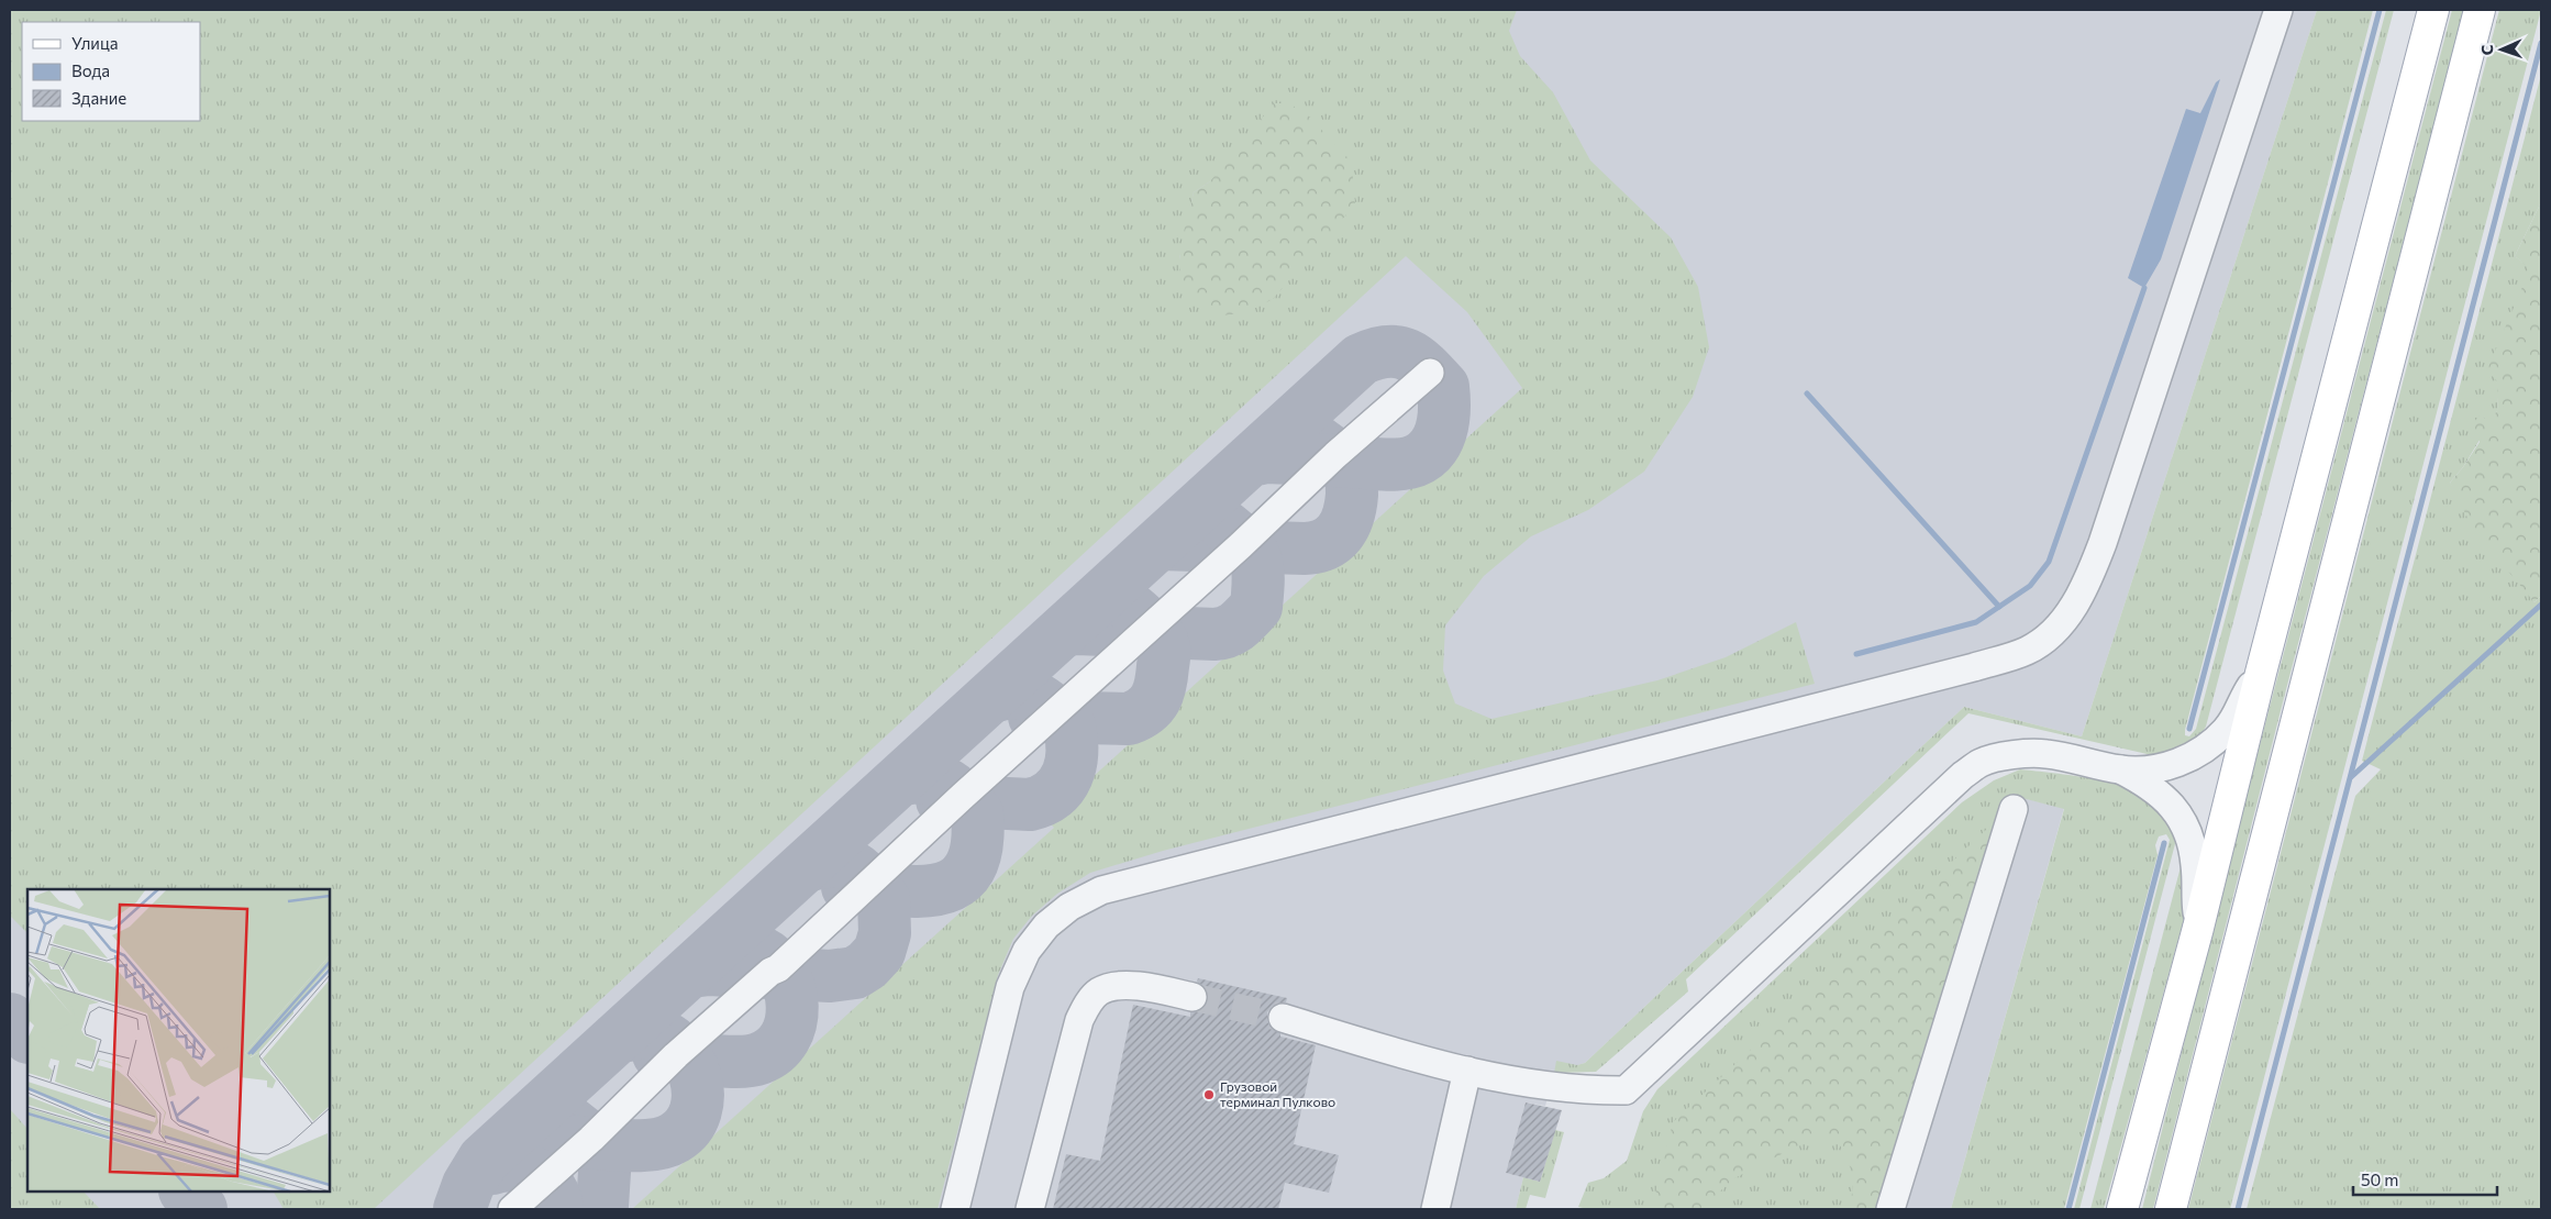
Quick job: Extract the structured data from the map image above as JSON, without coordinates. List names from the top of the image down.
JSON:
{
  "places": ["Грузовой терминал Пулково"],
  "legend": ["Улица", "Вода", "Здание"],
  "scale_bar": "50 m",
  "north": "left"
}
